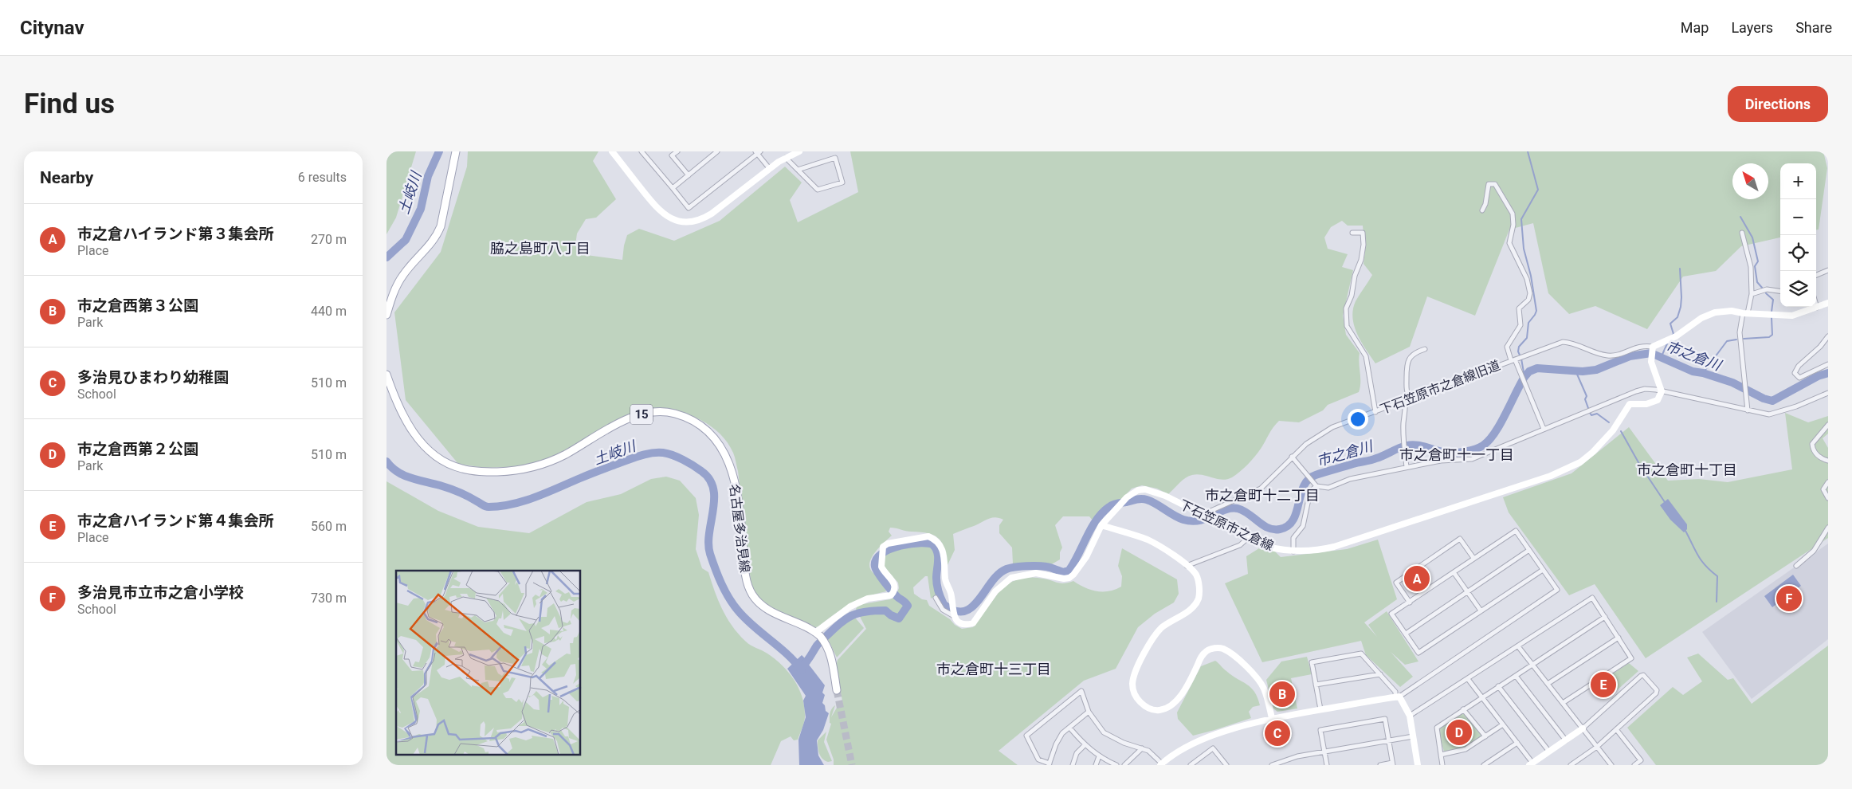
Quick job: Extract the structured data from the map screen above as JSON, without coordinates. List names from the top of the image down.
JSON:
{
  "streets": {
    "main road": ["15", "下石笠原市之倉線", "名古屋多治見線"],
    "street": ["下石笠原市之倉線旧道"]
  },
  "crossings": [
    ["下石笠原市之倉線旧道", "下石笠原市之倉線"]
  ],
  "districts": [
    "脇之島町八丁目",
    "市之倉町十一丁目",
    "市之倉町十丁目",
    "市之倉町十二丁目",
    "市之倉町十三丁目"
  ],
  "water": ["土岐川", "市之倉川"],
  "north": "top left",
  "page": {
    "header": "Citynav",
    "nav": ["Map", "Layers", "Share"],
    "buttons": "Directions",
    "title": "Find us",
    "heading": ["Nearby", "6 results"],
    "map_buttons": ["+", "−"],
    "list": [
      {
        "mark": "A",
        "name": "市之倉ハイランド第３集会所",
        "note": "Place",
        "value": "270 m"
      },
      {
        "mark": "B",
        "name": "市之倉西第３公園",
        "note": "Park",
        "value": "440 m"
      },
      {
        "mark": "C",
        "name": "多治見ひまわり幼稚園",
        "note": "School",
        "value": "510 m"
      },
      {
        "mark": "D",
        "name": "市之倉西第２公園",
        "note": "Park",
        "value": "510 m"
      },
      {
        "mark": "E",
        "name": "市之倉ハイランド第４集会所",
        "note": "Place",
        "value": "560 m"
      },
      {
        "mark": "F",
        "name": "多治見市立市之倉小学校",
        "note": "School",
        "value": "730 m"
      }
    ],
    "pins": [
      "A",
      "F",
      "E",
      "B",
      "D",
      "C"
    ]
  }
}
